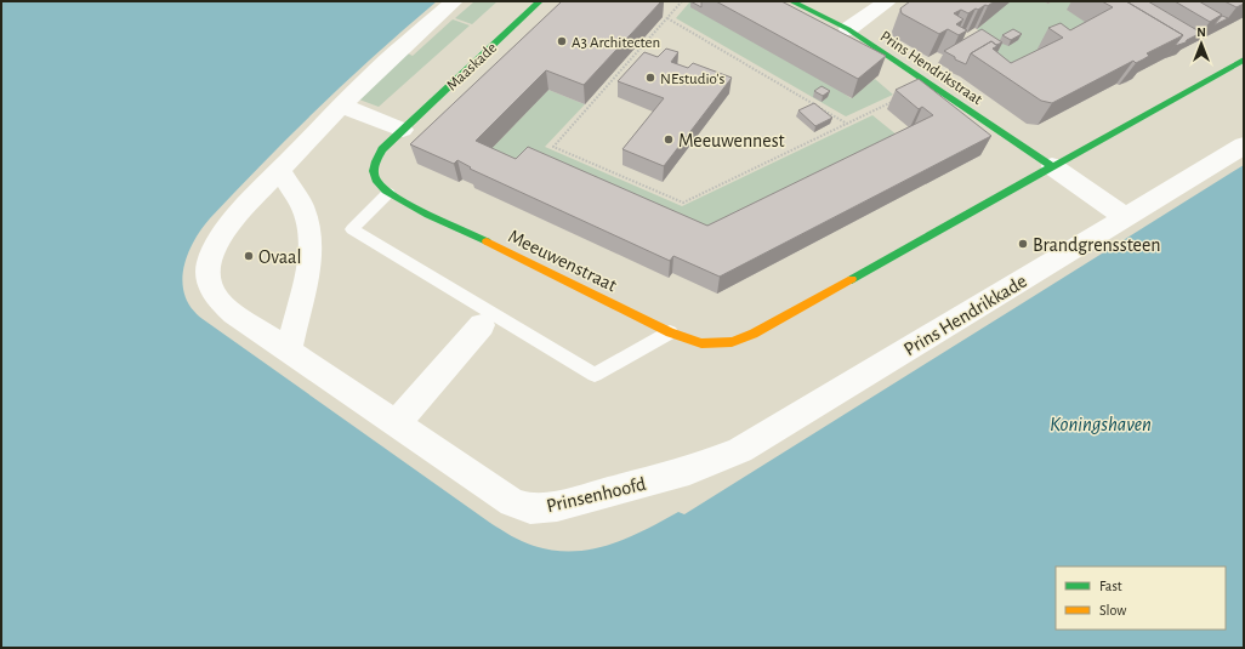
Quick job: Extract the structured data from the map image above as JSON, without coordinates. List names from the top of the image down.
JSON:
{
  "streets": {
    "street": [
      "Maaskade",
      "Prins Hendrikstraat",
      "Meeuwenstraat",
      "Prins Hendrikkade",
      "Prinsenhoofd"
    ]
  },
  "crossings": [
    ["Maaskade", "Meeuwenstraat"],
    ["Prins Hendrikstraat", "Meeuwenstraat"],
    ["Prins Hendrikkade", "Prinsenhoofd"]
  ],
  "water": ["Koningshaven"],
  "places": [
    "A3 Architecten",
    "NEstudio's",
    "Meeuwennest",
    "Brandgrenssteen",
    "Ovaal"
  ],
  "legend": ["Fast", "Slow"],
  "north": "top"
}
